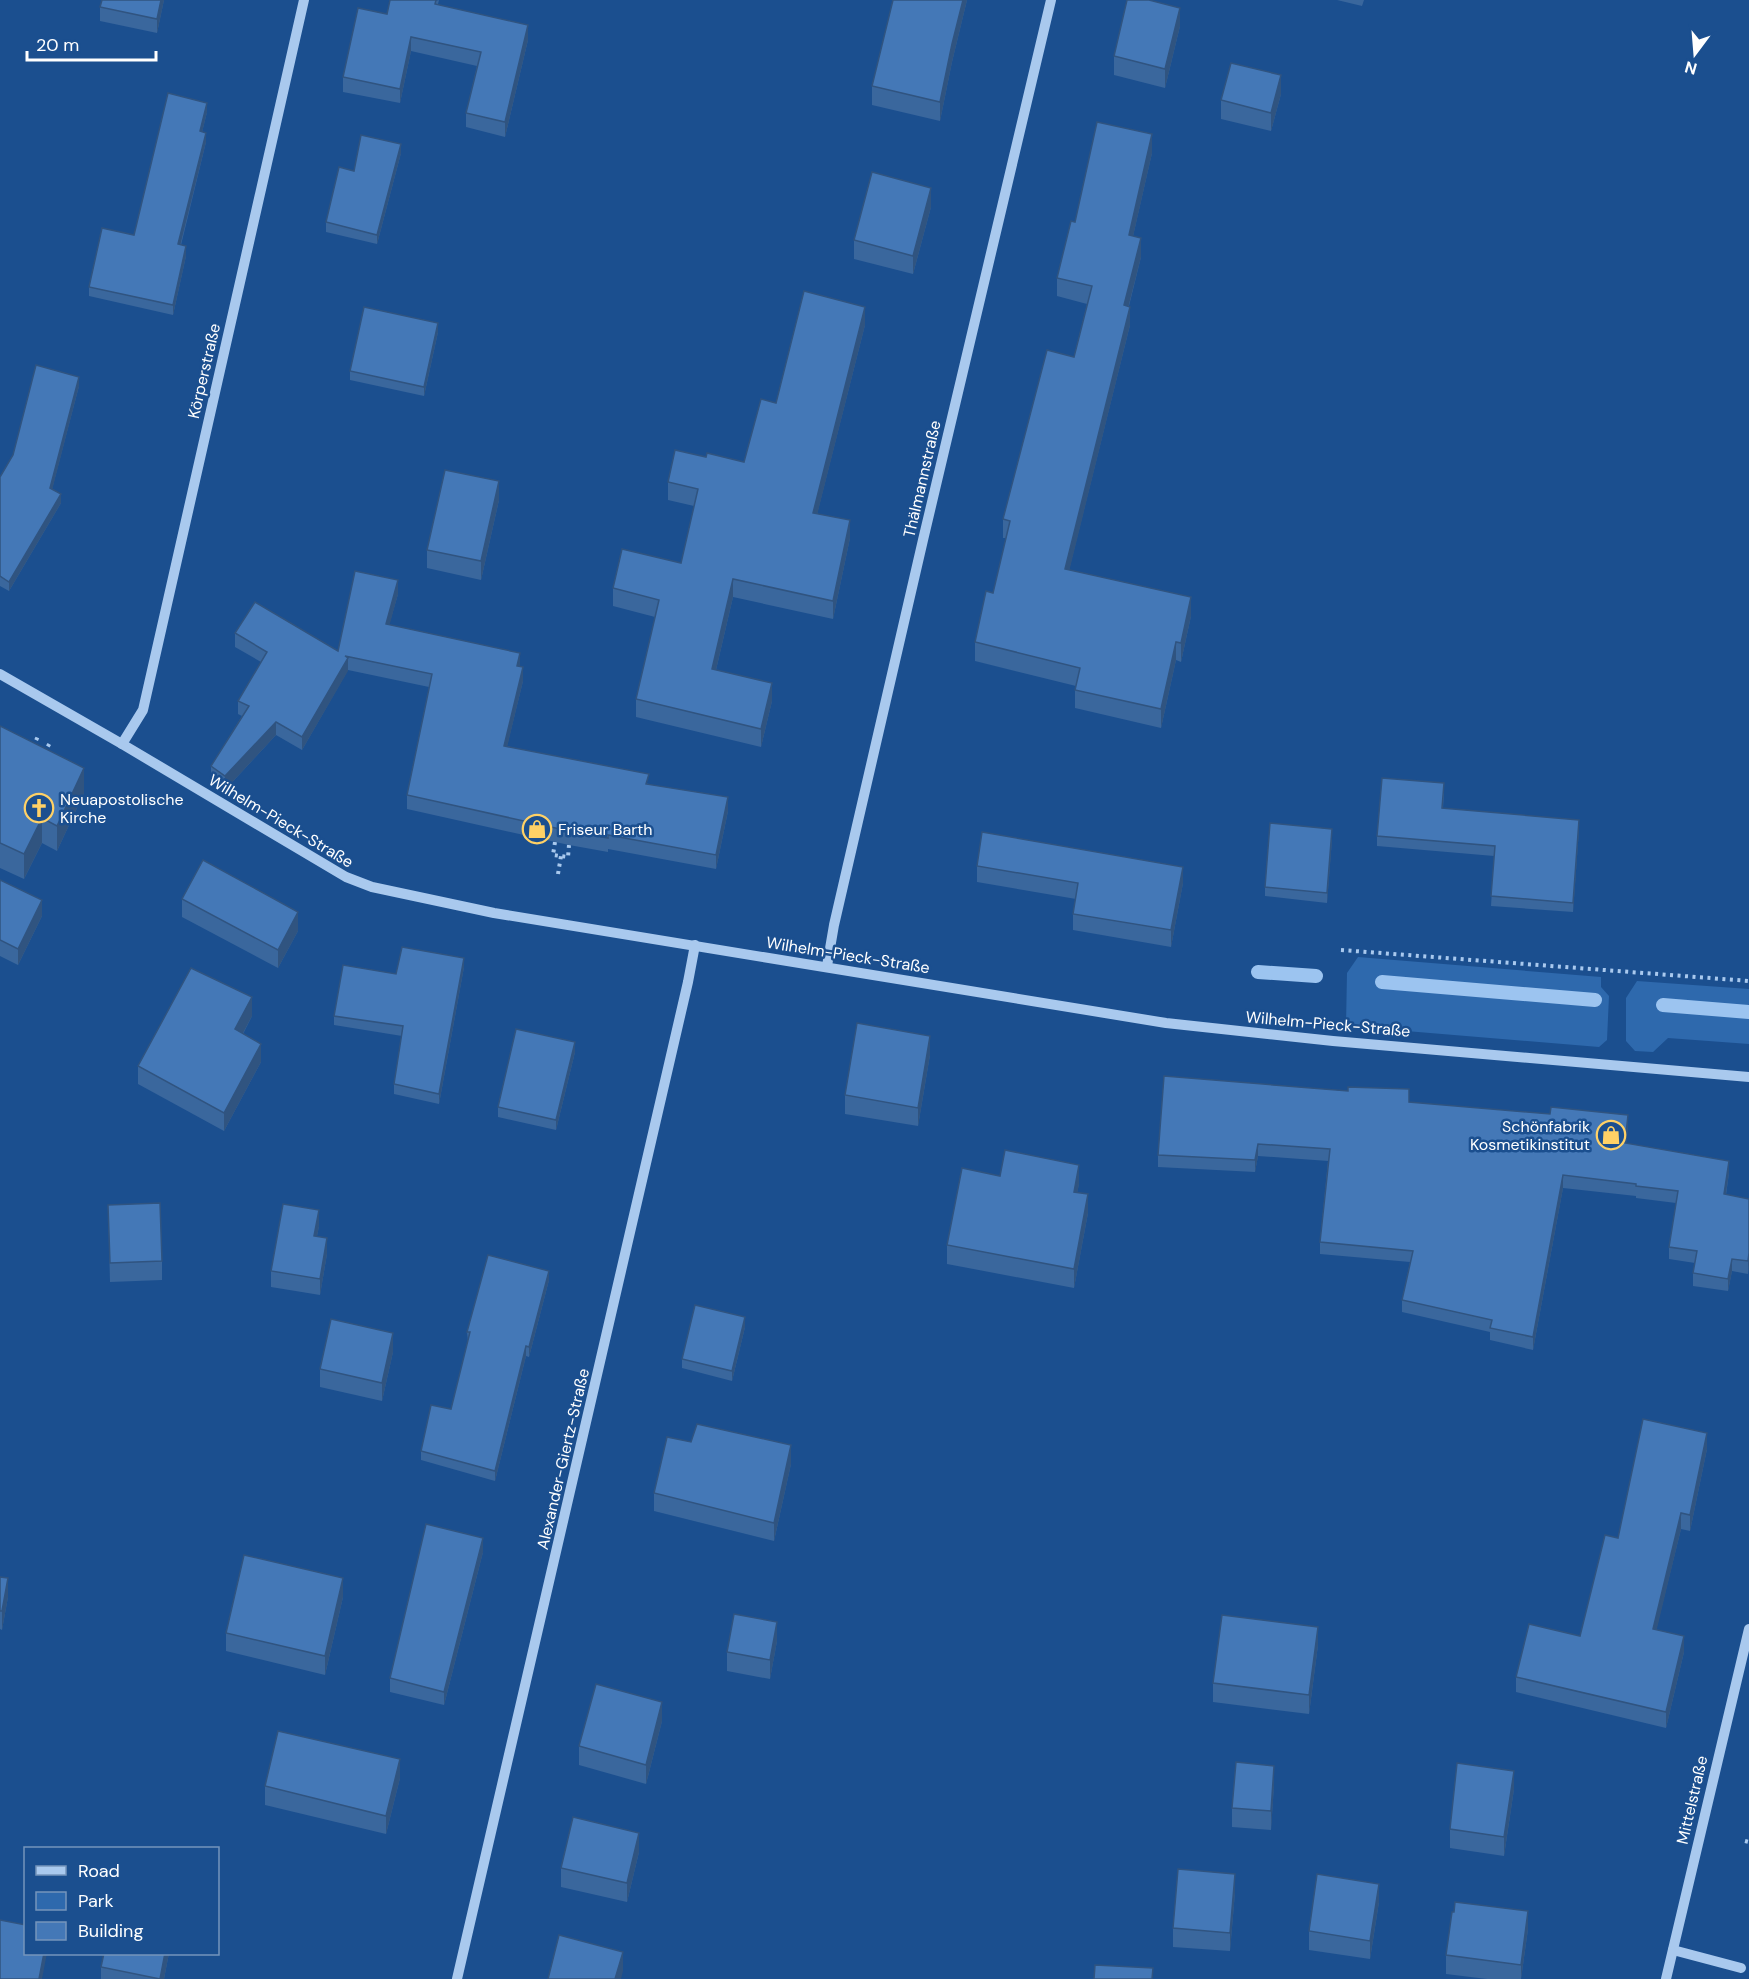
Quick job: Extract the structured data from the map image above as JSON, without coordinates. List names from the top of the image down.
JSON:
{
  "streets": {
    "street": [
      "Körperstraße",
      "Thälmannstraße",
      "Wilhelm-Pieck-Straße",
      "Alexander-Giertz-Straße",
      "Mittelstraße"
    ]
  },
  "crossings": [
    ["Körperstraße", "Wilhelm-Pieck-Straße"],
    ["Thälmannstraße", "Wilhelm-Pieck-Straße"],
    ["Wilhelm-Pieck-Straße", "Alexander-Giertz-Straße"]
  ],
  "places": {
    "church": ["Neuapostolische Kirche"],
    "shop": ["Friseur Barth", "Schönfabrik Kosmetikinstitut"]
  },
  "legend": ["Road", "Park", "Building"],
  "scale_bar": "20 m",
  "north": "bottom"
}
